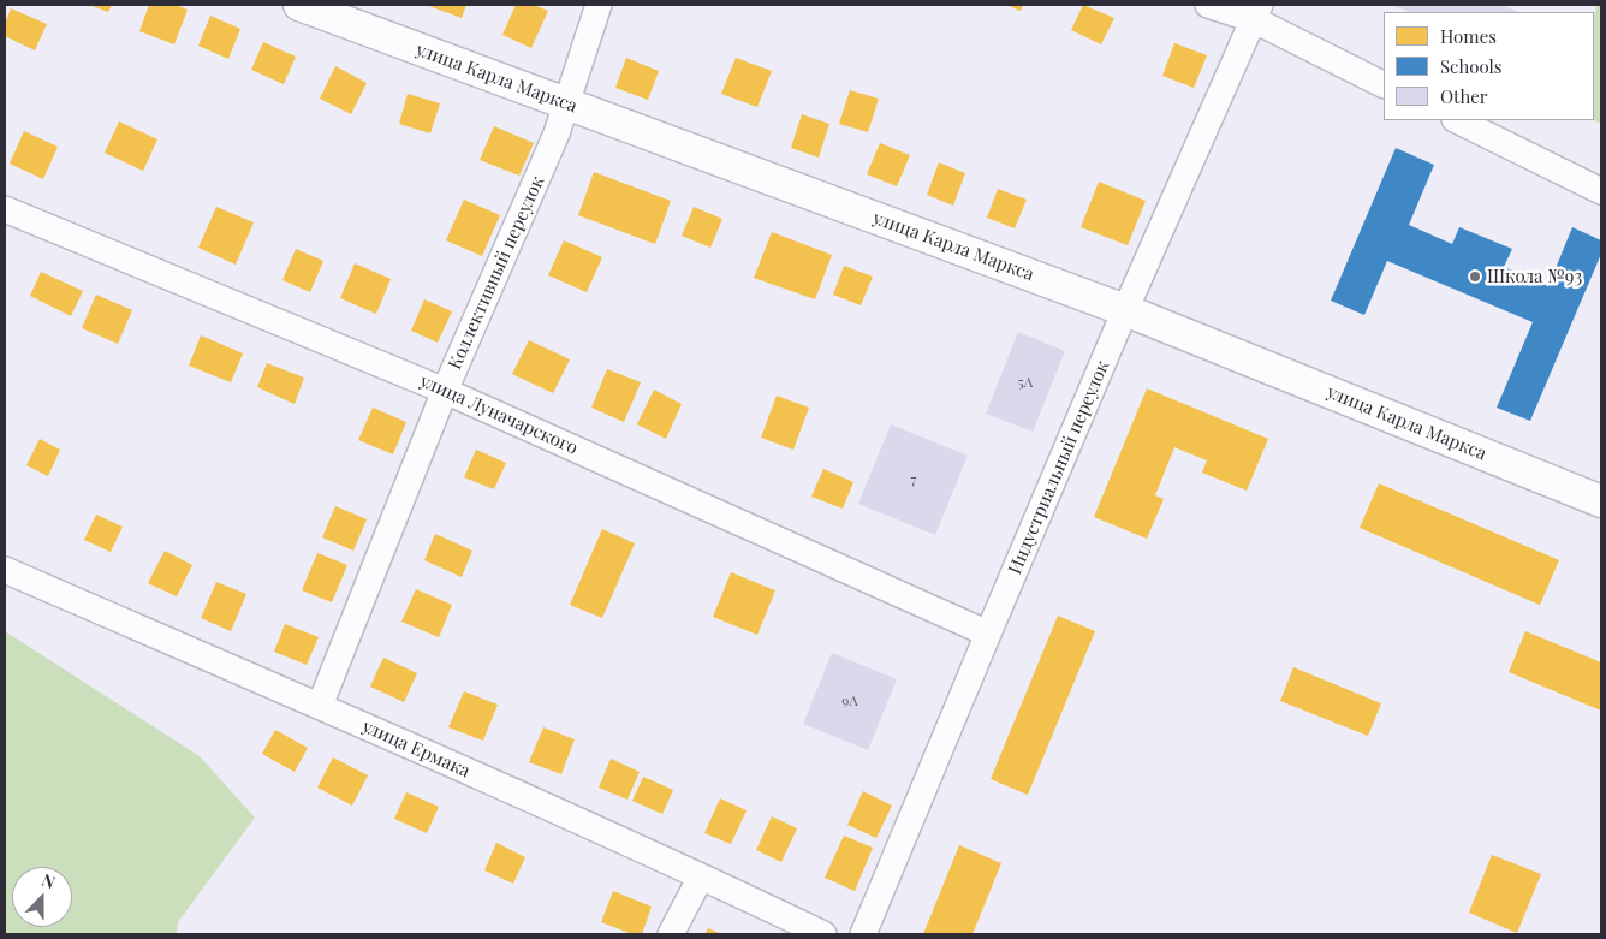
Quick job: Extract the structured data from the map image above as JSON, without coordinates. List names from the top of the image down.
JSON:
{
  "streets": {
    "main road": ["улица Карла Маркса"],
    "street": [
      "Коллективный переулок",
      "улица Луначарского",
      "Индустриальный переулок",
      "улица Ермака"
    ]
  },
  "crossings": [
    ["улица Карла Маркса", "Коллективный переулок"],
    ["улица Карла Маркса", "Индустриальный переулок"],
    ["Коллективный переулок", "улица Луначарского"],
    ["Коллективный переулок", "улица Ермака"],
    ["улица Луначарского", "Индустриальный переулок"]
  ],
  "places": ["Школа №93"],
  "house_numbers": ["5А", "7", "9А"],
  "legend": ["Homes", "Schools", "Other"],
  "north": "top"
}
